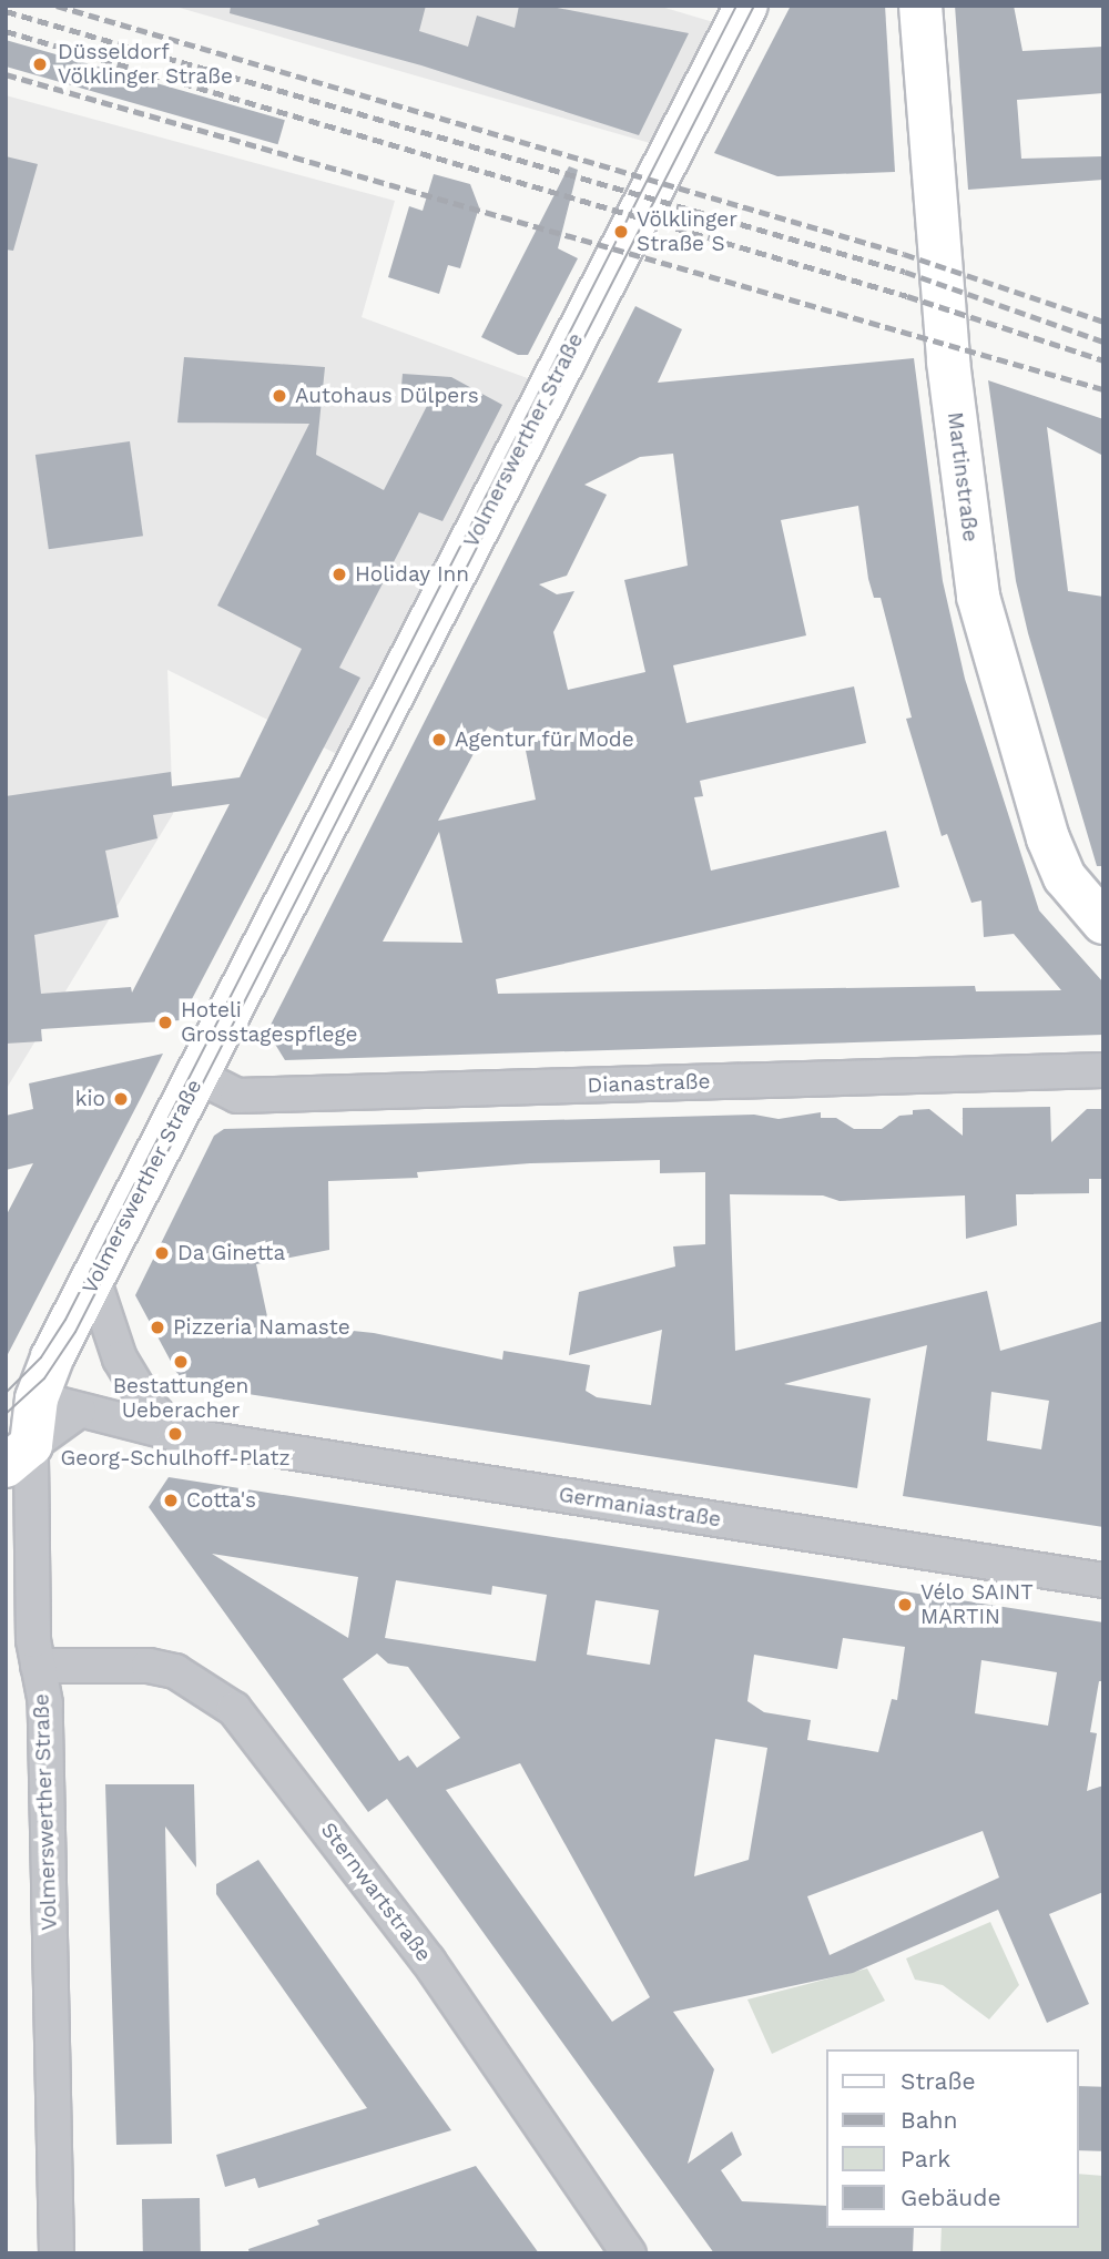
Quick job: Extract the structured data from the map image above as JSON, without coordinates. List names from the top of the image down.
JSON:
{
  "streets": {
    "street": [
      "Volmerswerther Straße",
      "Martinstraße",
      "Dianastraße",
      "Germaniastraße",
      "Sternwartstraße"
    ]
  },
  "crossings": [
    ["Volmerswerther Straße", "Dianastraße"],
    ["Volmerswerther Straße", "Germaniastraße"],
    ["Volmerswerther Straße", "Sternwartstraße"]
  ],
  "places": [
    "Düsseldorf Völklinger Straße",
    "Völklinger Straße S",
    "Autohaus Dülpers",
    "Holiday Inn",
    "Agentur für Mode",
    "Hoteli Grosstagespflege",
    "kio",
    "Da Ginetta",
    "Pizzeria Namaste",
    "Bestattungen Ueberacher",
    "Georg-Schulhoff-Platz",
    "Cotta's",
    "Vélo SAINT MARTIN"
  ],
  "legend": [
    "Straße",
    "Bahn",
    "Park",
    "Gebäude"
  ]
}
